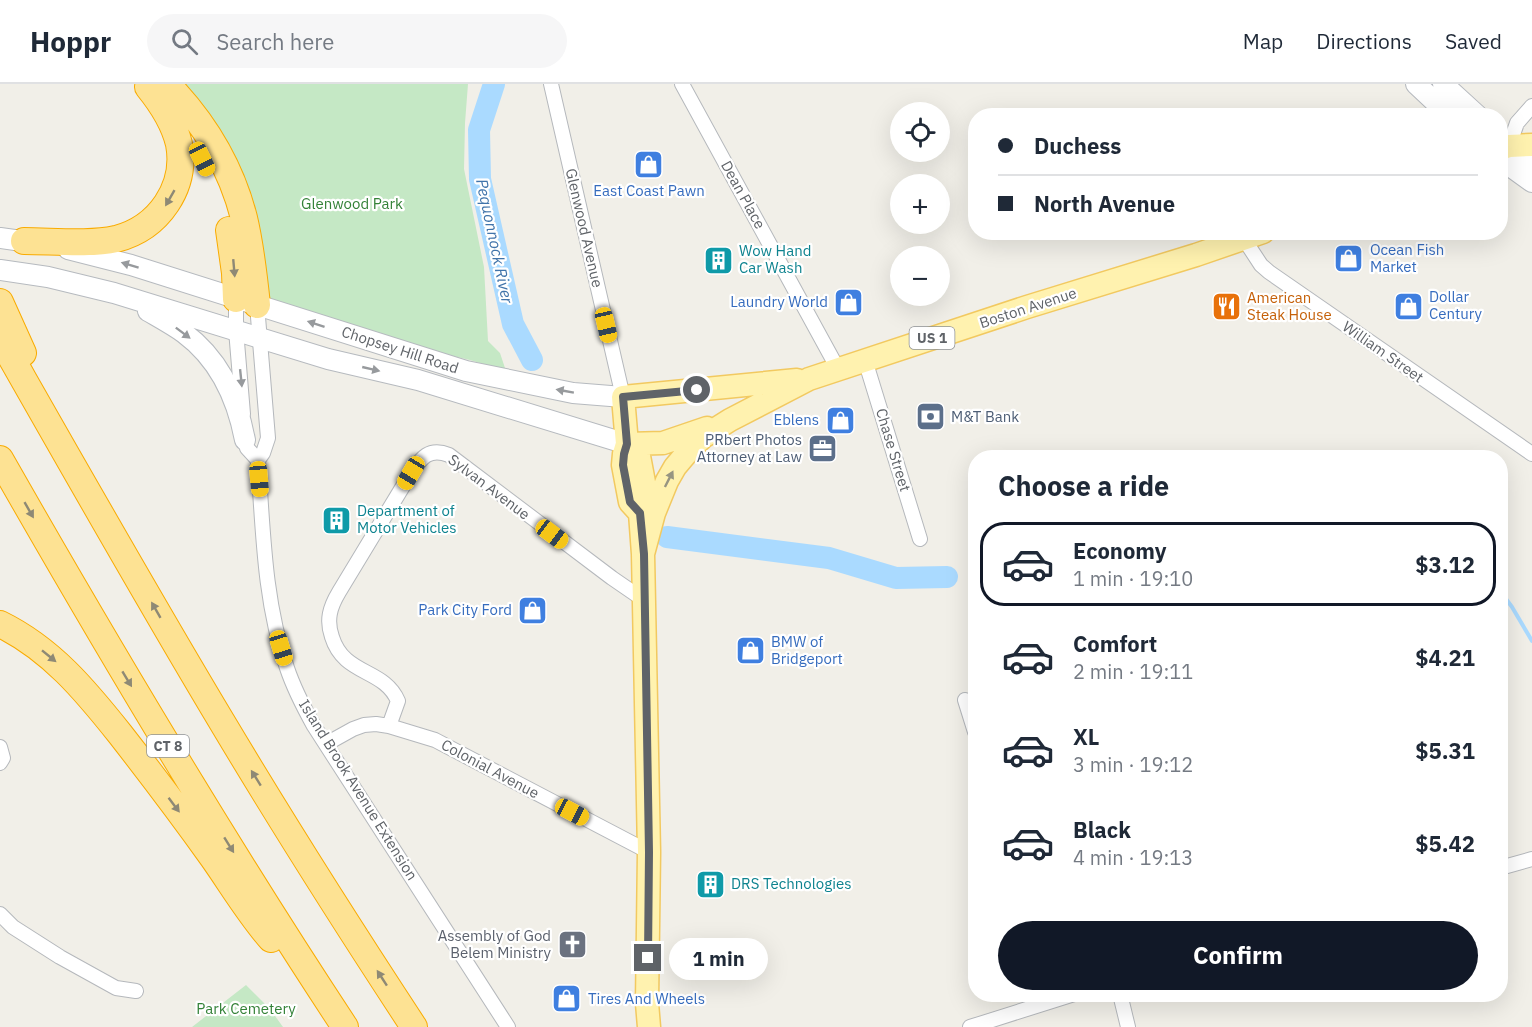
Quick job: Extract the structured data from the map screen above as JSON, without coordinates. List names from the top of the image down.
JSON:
{
  "streets": {
    "highway": ["CT 8"],
    "main road": [
      "Glenwood Avenue",
      "Boston Avenue",
      "US 1",
      "Chopsey Hill Road"
    ],
    "street": [
      "Dean Place",
      "William Street",
      "Chase Street",
      "Sylvan Avenue",
      "Colonial Avenue",
      "Island Brook Avenue Extension"
    ]
  },
  "crossings": [
    ["Dean Place", "Boston Avenue"],
    ["Glenwood Avenue", "US 1"],
    ["Glenwood Avenue", "Chopsey Hill Road"],
    ["Boston Avenue", "US 1"],
    ["Boston Avenue", "Chopsey Hill Road"],
    ["Boston Avenue", "Chase Street"],
    ["US 1", "Chopsey Hill Road"],
    ["US 1", "Sylvan Avenue"],
    ["US 1", "Colonial Avenue"],
    ["Chopsey Hill Road", "Island Brook Avenue Extension"],
    ["Sylvan Avenue", "Colonial Avenue"],
    ["Colonial Avenue", "Island Brook Avenue Extension"]
  ],
  "water": ["Pequonnock River"],
  "parks": ["Glenwood Park", "Park Cemetery"],
  "places": {
    "shop": [
      "East Coast Pawn",
      "Ocean Fish Market",
      "Laundry World",
      "Dollar Century",
      "Eblens",
      "Park City Ford",
      "BMW of Bridgeport",
      "Tires And Wheels"
    ],
    "building": ["Wow Hand Car Wash", "Department of Motor Vehicles", "DRS Technologies"],
    "restaurant": ["American Steak House"],
    "bank": ["M&T Bank"],
    "office": ["PRbert Photos Attorney at Law"],
    "church": ["Assembly of God Belem Ministry"]
  },
  "page": {
    "header": "Hoppr",
    "search": "Search here",
    "nav": ["Map", "Directions", "Saved"],
    "map_buttons": ["+", "−"],
    "banner": ["Duchess", "North Avenue"],
    "heading": "Choose a ride",
    "list": [
      {
        "name": "Economy",
        "note": "1 min · 19:10",
        "value": "$3.12"
      },
      {
        "name": "Comfort",
        "note": "2 min · 19:11",
        "value": "$4.21"
      },
      {
        "name": "XL",
        "note": "3 min · 19:12",
        "value": "$5.31"
      },
      {
        "name": "Black",
        "note": "4 min · 19:13",
        "value": "$5.42"
      }
    ],
    "buttons": "Confirm",
    "bubble": "1 min"
  }
}
